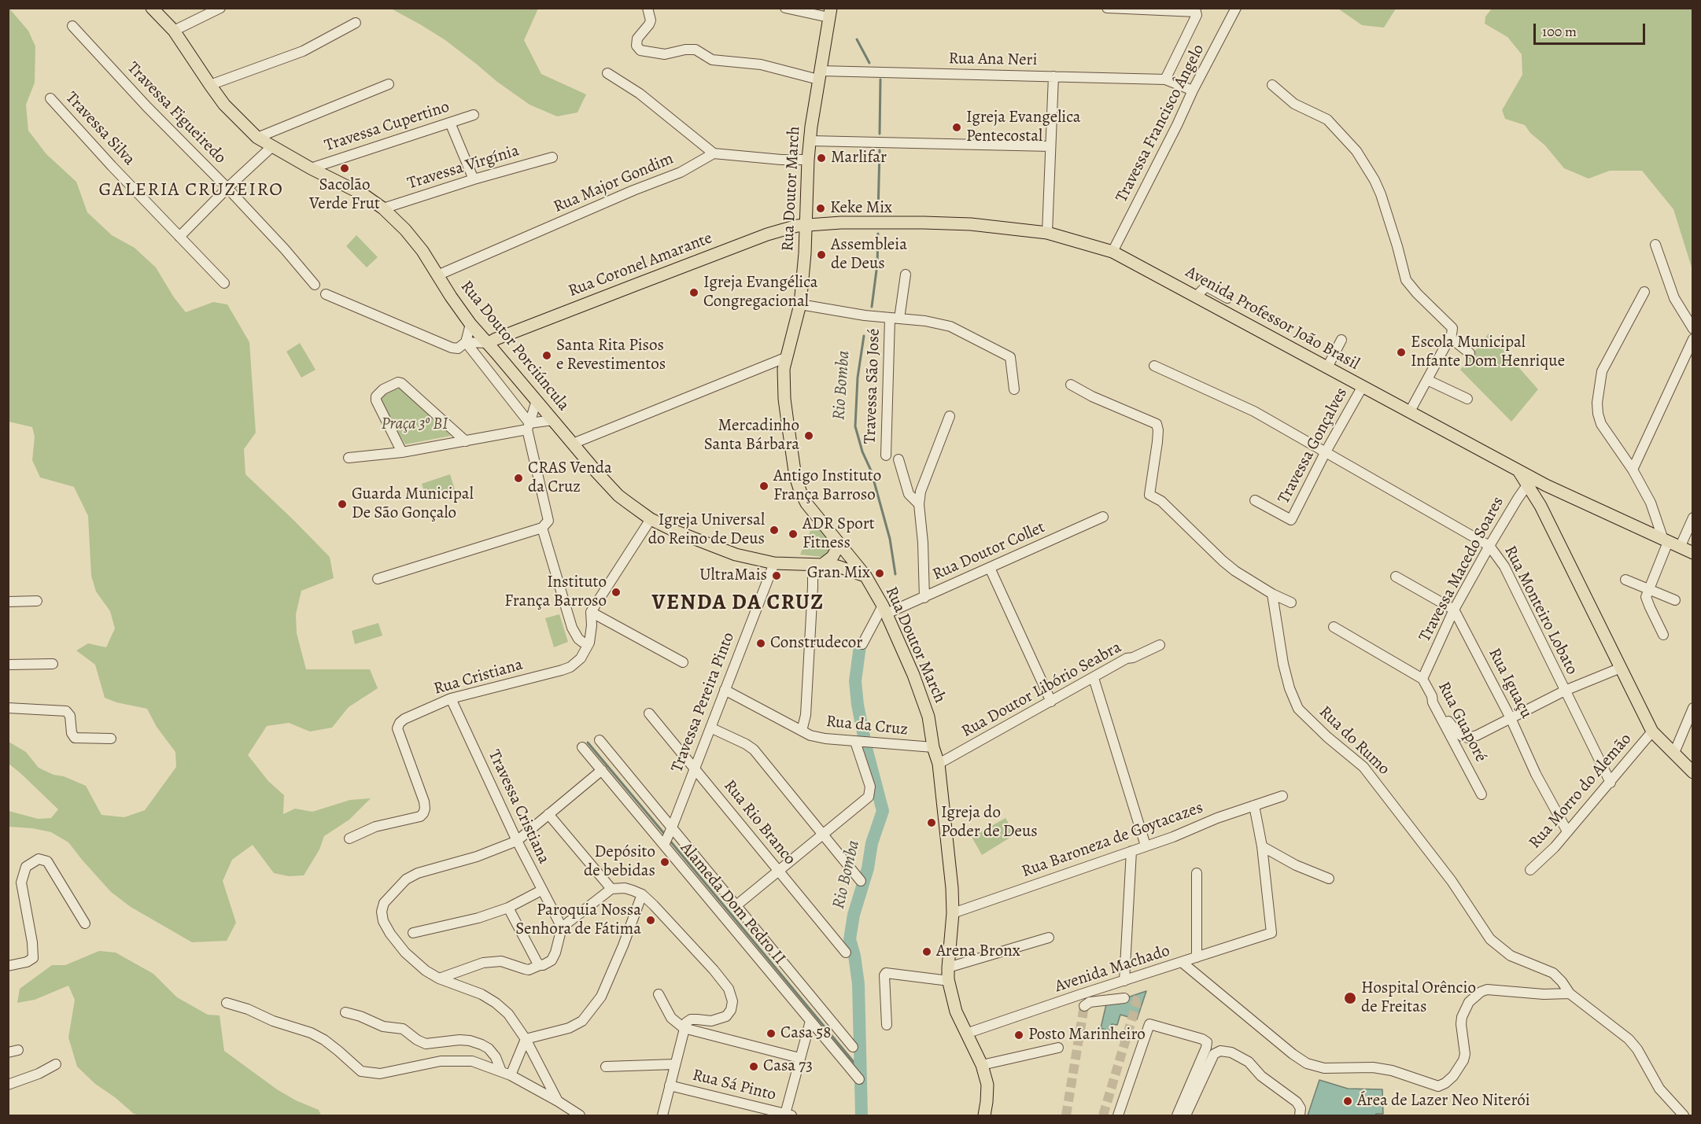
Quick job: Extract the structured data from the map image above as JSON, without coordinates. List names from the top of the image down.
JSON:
{
  "streets": {
    "main road": [
      "Rua Doutor March",
      "Rua Coronel Amarante",
      "Avenida Professor João Brasil",
      "Rua Doutor Porciúncula"
    ],
    "street": [
      "Rua Ana Neri",
      "Travessa Figueiredo",
      "Travessa Francisco Ângelo",
      "Travessa Cupertino",
      "Travessa Silva",
      "Travessa Virgínia",
      "Rua Major Gondim",
      "Travessa São José",
      "Travessa Gonçalves",
      "Rua Doutor Collet",
      "Travessa Macedo Soares",
      "Rua Monteiro Lobato",
      "Rua Cristiana",
      "Rua Iguaçu",
      "Rua Doutor Libório Seabra",
      "Travessa Pereira Pinto",
      "Rua Guaporé",
      "Rua da Cruz",
      "Rua do Rumo",
      "Rua Morro do Alemão",
      "Travessa Cristiana",
      "Rua Rio Branco",
      "Rua Baroneza de Goytacazes",
      "Alameda Dom Pedro II",
      "Avenida Machado",
      "Rua Sá Pinto"
    ]
  },
  "crossings": [
    ["Rua Ana Neri", "Travessa Francisco Ângelo"],
    ["Rua Ana Neri", "Rua Doutor March"],
    ["Travessa Francisco Ângelo", "Avenida Professor João Brasil"],
    ["Travessa Cupertino", "Rua Doutor Porciúncula"],
    ["Travessa Virgínia", "Rua Doutor Porciúncula"],
    ["Rua Major Gondim", "Rua Doutor Porciúncula"],
    ["Rua Doutor March", "Rua Coronel Amarante"],
    ["Rua Doutor March", "Avenida Professor João Brasil"],
    ["Rua Doutor March", "Rua Doutor Porciúncula"],
    ["Rua Doutor March", "Rua Doutor Collet"],
    ["Rua Doutor March", "Rua Doutor Libório Seabra"],
    ["Rua Doutor March", "Rua da Cruz"],
    ["Rua Doutor March", "Rua Baroneza de Goytacazes"],
    ["Rua Doutor March", "Avenida Machado"],
    ["Rua Coronel Amarante", "Avenida Professor João Brasil"],
    ["Rua Coronel Amarante", "Rua Doutor Porciúncula"],
    ["Avenida Professor João Brasil", "Travessa Gonçalves"],
    ["Avenida Professor João Brasil", "Travessa Macedo Soares"],
    ["Rua Doutor Porciúncula", "Travessa Pereira Pinto"],
    ["Travessa Gonçalves", "Rua Monteiro Lobato"],
    ["Travessa Macedo Soares", "Rua Monteiro Lobato"],
    ["Travessa Macedo Soares", "Rua Iguaçu"],
    ["Travessa Macedo Soares", "Rua Guaporé"],
    ["Rua Monteiro Lobato", "Rua Morro do Alemão"],
    ["Rua Cristiana", "Travessa Cristiana"],
    ["Rua Iguaçu", "Rua Morro do Alemão"],
    ["Travessa Pereira Pinto", "Rua da Cruz"],
    ["Travessa Pereira Pinto", "Rua Rio Branco"],
    ["Travessa Pereira Pinto", "Alameda Dom Pedro II"]
  ],
  "districts": ["GALERIA CRUZEIRO", "VENDA DA CRUZ"],
  "water": ["Rio Bomba"],
  "parks": ["Praça 3º BI"],
  "places": [
    "Igreja Evangelica Pentecostal",
    "Marlifar",
    "Sacolão Verde Frut",
    "Keke Mix",
    "Assembleia de Deus",
    "Igreja Evangélica Congregacional",
    "Escola Municipal Infante Dom Henrique",
    "Santa Rita Pisos e Revestimentos",
    "Mercadinho Santa Bárbara",
    "CRAS Venda da Cruz",
    "Antigo Instituto França Barroso",
    "Guarda Municipal De São Gonçalo",
    "Igreja Universal do Reino de Deus",
    "ADR Sport Fitness",
    "Gran Mix",
    "UltraMais",
    "Instituto França Barroso",
    "Construdecor",
    "Igreja do Poder de Deus",
    "Depósito de bebidas",
    "Paroquia Nossa Senhora de Fátima",
    "Arena Bronx",
    "Hospital Orêncio de Freitas",
    "Casa 58",
    "Posto Marinheiro",
    "Casa 73",
    "Área de Lazer Neo Niterói"
  ],
  "scale_bar": "100 m"
}
